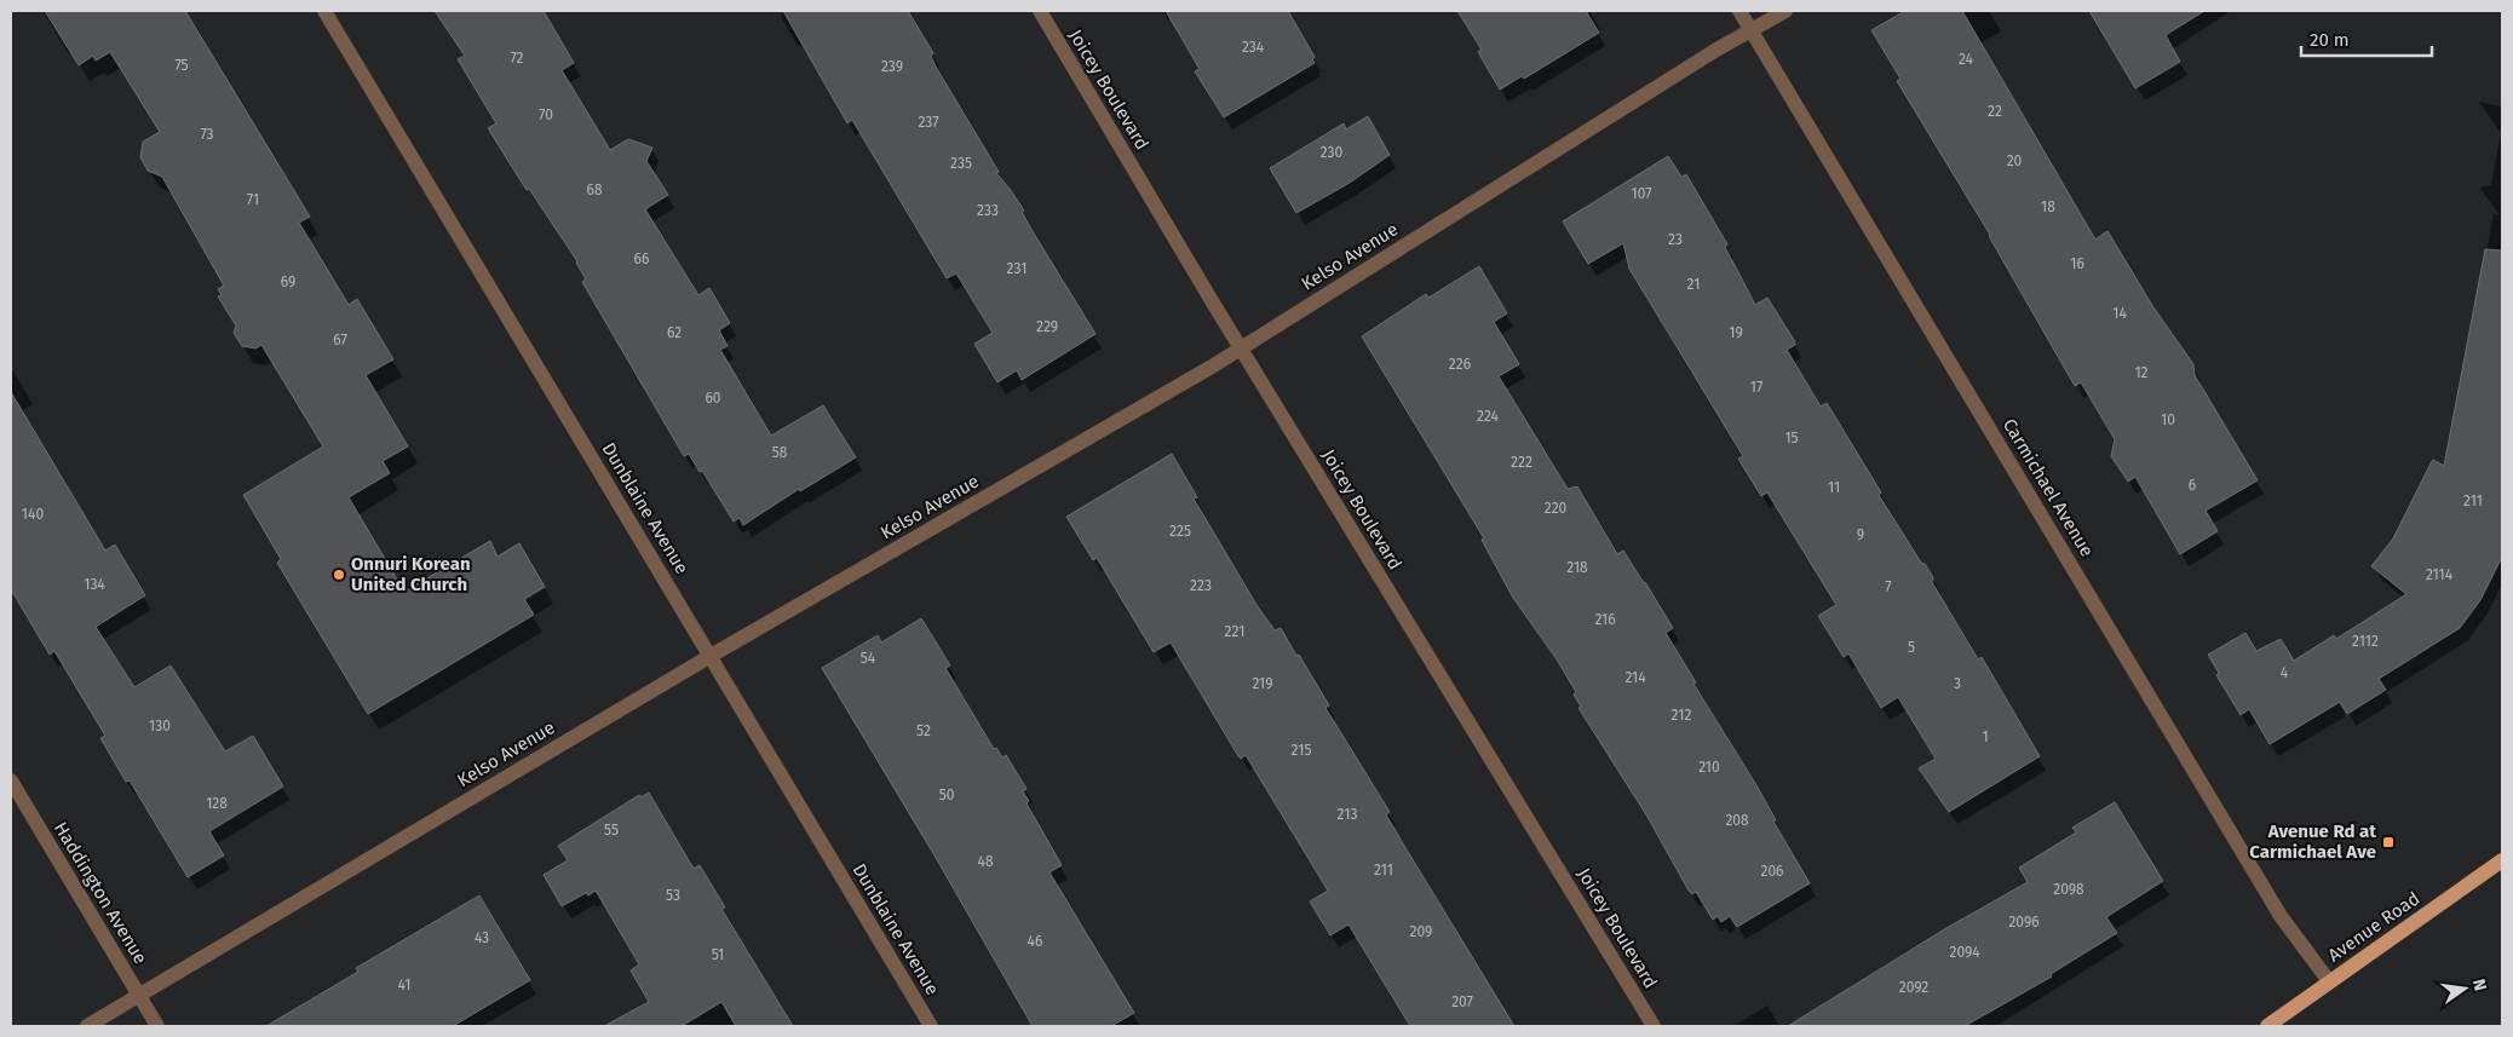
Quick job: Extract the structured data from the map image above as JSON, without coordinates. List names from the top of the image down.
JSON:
{
  "streets": {
    "main road": ["Avenue Road"],
    "street": [
      "Joicey Boulevard",
      "Kelso Avenue",
      "Carmichael Avenue",
      "Dunblaine Avenue",
      "Haddington Avenue"
    ]
  },
  "crossings": [
    ["Joicey Boulevard", "Kelso Avenue"],
    ["Kelso Avenue", "Carmichael Avenue"],
    ["Kelso Avenue", "Dunblaine Avenue"],
    ["Kelso Avenue", "Haddington Avenue"],
    ["Carmichael Avenue", "Avenue Road"]
  ],
  "places": {
    "other": ["Onnuri Korean United Church"],
    "transit": ["Avenue Rd at Carmichael Ave"]
  },
  "house_numbers": [
    "234",
    "72",
    "24",
    "75",
    "239",
    "22",
    "70",
    "237",
    "73",
    "230",
    "20",
    "235",
    "68",
    "107",
    "71",
    "18",
    "233",
    "23",
    "66",
    "16",
    "231",
    "69",
    "21",
    "14",
    "229",
    "62",
    "19",
    "67",
    "226",
    "12",
    "17",
    "60",
    "224",
    "10",
    "15",
    "58",
    "222",
    "6",
    "11",
    "211",
    "220",
    "140",
    "225",
    "9",
    "218",
    "2114",
    "134",
    "223",
    "7",
    "216",
    "221",
    "2112",
    "5",
    "54",
    "4",
    "214",
    "219",
    "3",
    "212",
    "130",
    "52",
    "1",
    "215",
    "210",
    "50",
    "128",
    "213",
    "208",
    "55",
    "48",
    "211",
    "206",
    "2098",
    "53",
    "2096",
    "209",
    "43",
    "46",
    "2094",
    "51",
    "41",
    "2092",
    "207"
  ],
  "scale_bar": "20 m",
  "north": "right"
}
